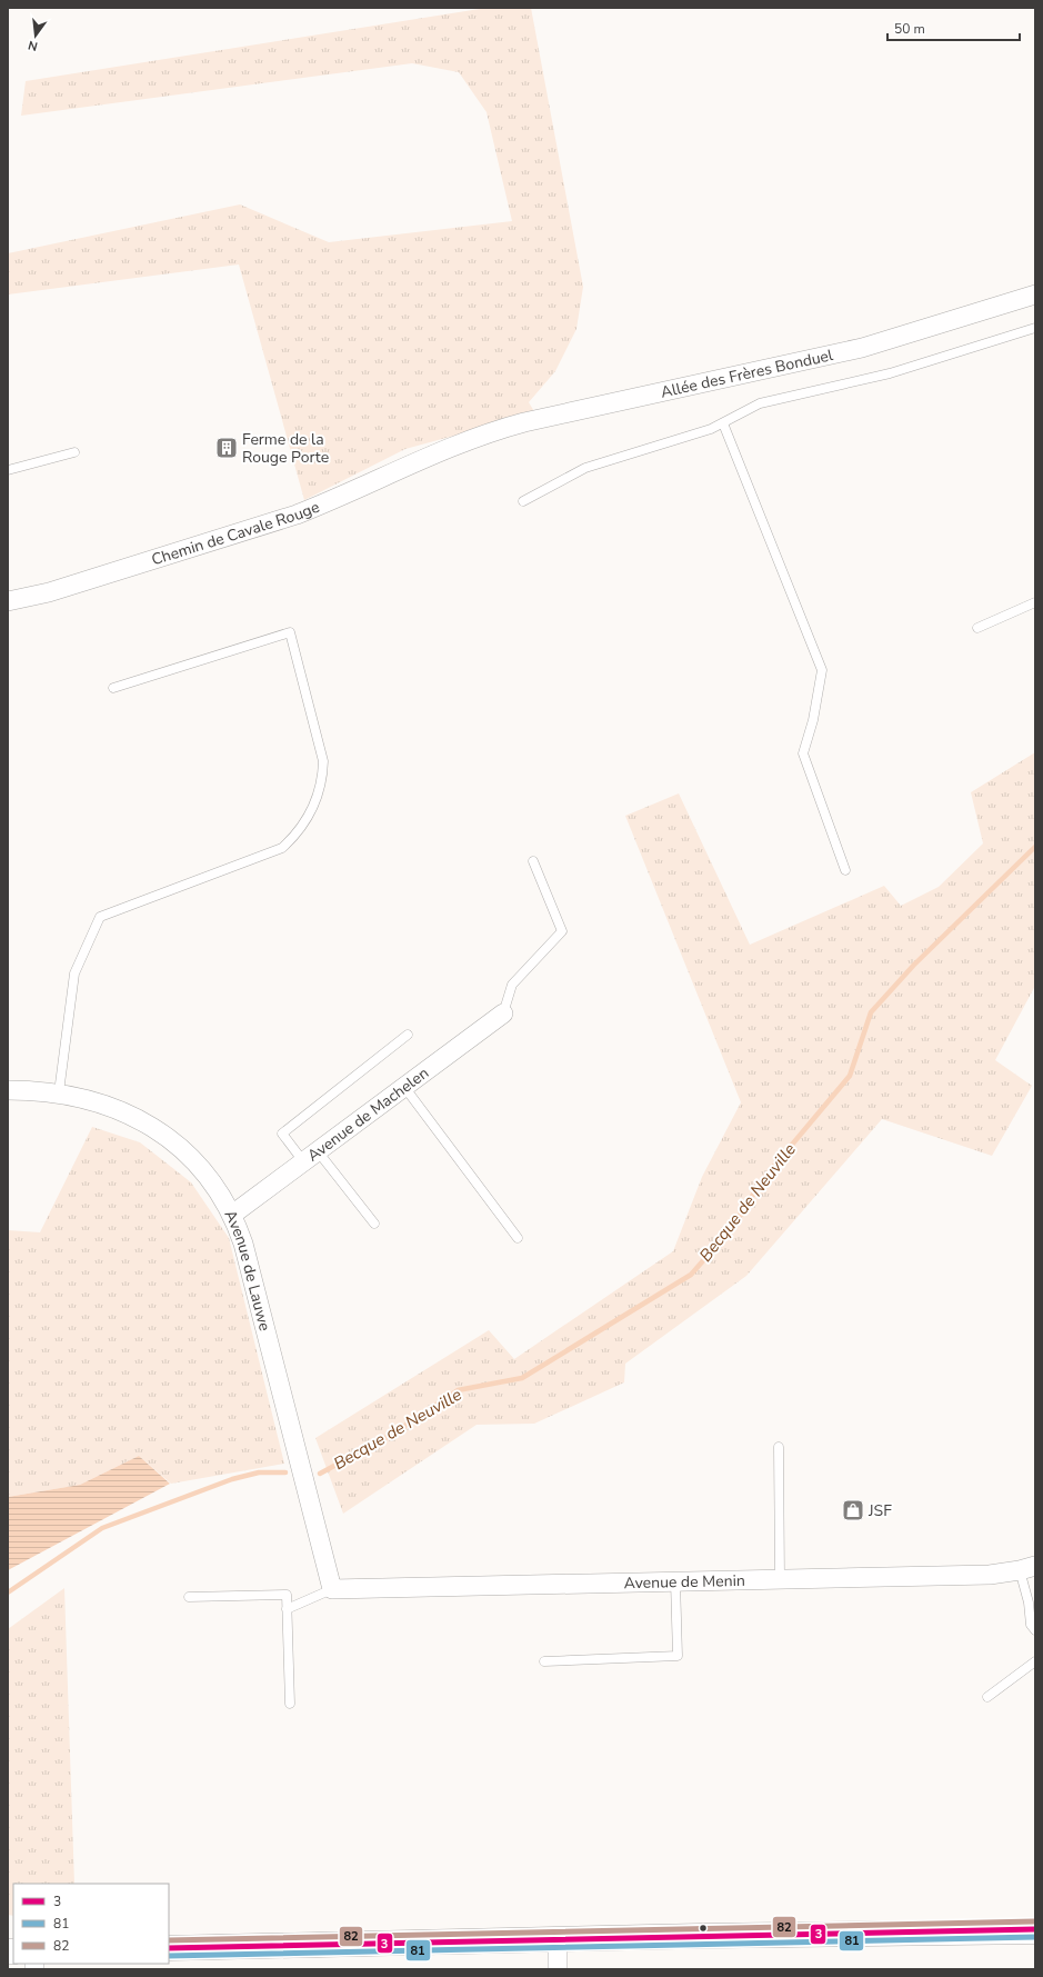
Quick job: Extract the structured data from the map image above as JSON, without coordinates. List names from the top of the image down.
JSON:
{
  "streets": {
    "street": [
      "Allée des Frères Bonduel",
      "Chemin de Cavale Rouge",
      "Avenue de Machelen",
      "Avenue de Lauwe",
      "Avenue de Menin"
    ]
  },
  "crossings": [
    ["Allée des Frères Bonduel", "Chemin de Cavale Rouge"],
    ["Avenue de Machelen", "Avenue de Lauwe"],
    ["Avenue de Lauwe", "Avenue de Menin"]
  ],
  "water": ["Becque de Neuville"],
  "places": {
    "building": ["Ferme de la Rouge Porte"],
    "shop": ["JSF"]
  },
  "lines": ["transit line 82", "transit line 3", "transit line 81"],
  "legend": ["3", "81", "82"],
  "scale_bar": "50 m",
  "north": "bottom"
}
